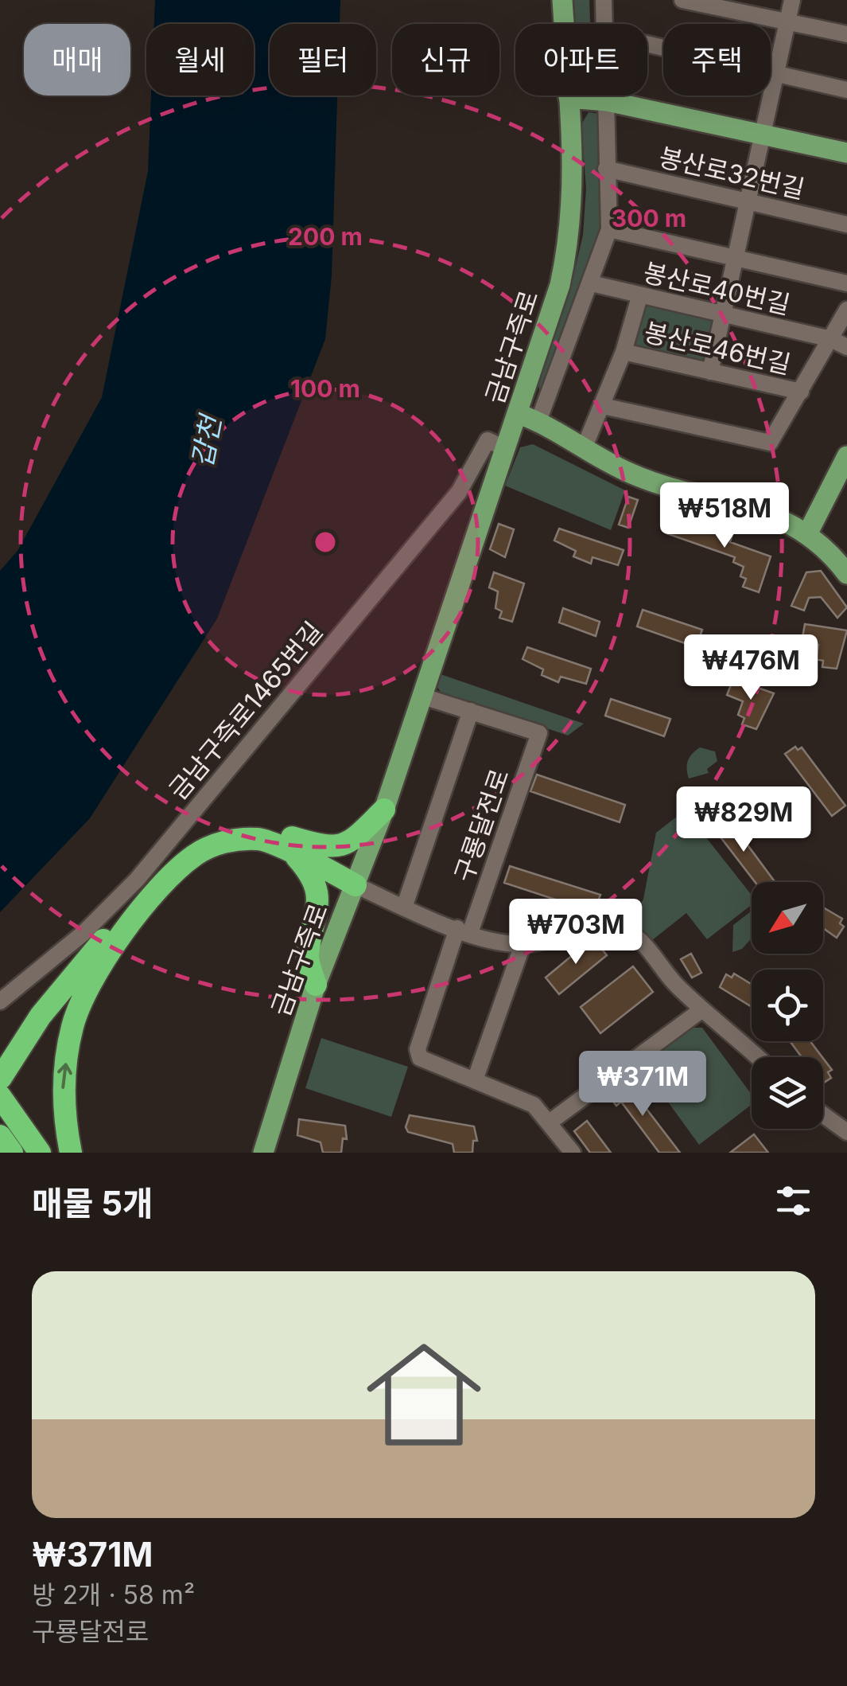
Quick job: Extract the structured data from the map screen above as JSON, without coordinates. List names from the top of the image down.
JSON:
{
  "streets": {
    "main road": ["금남구즉로"],
    "street": [
      "봉산로32번길",
      "봉산로40번길",
      "봉산로46번길",
      "금남구즉로1465번길",
      "구룡달전로"
    ]
  },
  "crossings": [
    ["금남구즉로", "금남구즉로1465번길"]
  ],
  "water": ["갑천"],
  "north": "bottom left",
  "page": {
    "chip": [
      "매매",
      "월세",
      "필터",
      "신규",
      "아파트",
      "주택"
    ],
    "price": [
      "₩518M",
      "₩476M",
      "₩829M",
      "₩703M",
      "₩371M"
    ],
    "heading": "매물 5개",
    "list": [
      {
        "name": "₩371M",
        "note": "방 2개 · 58 m² · 구룡달전로"
      }
    ]
  },
  "rings": ["300 m", "200 m", "100 m"]
}
